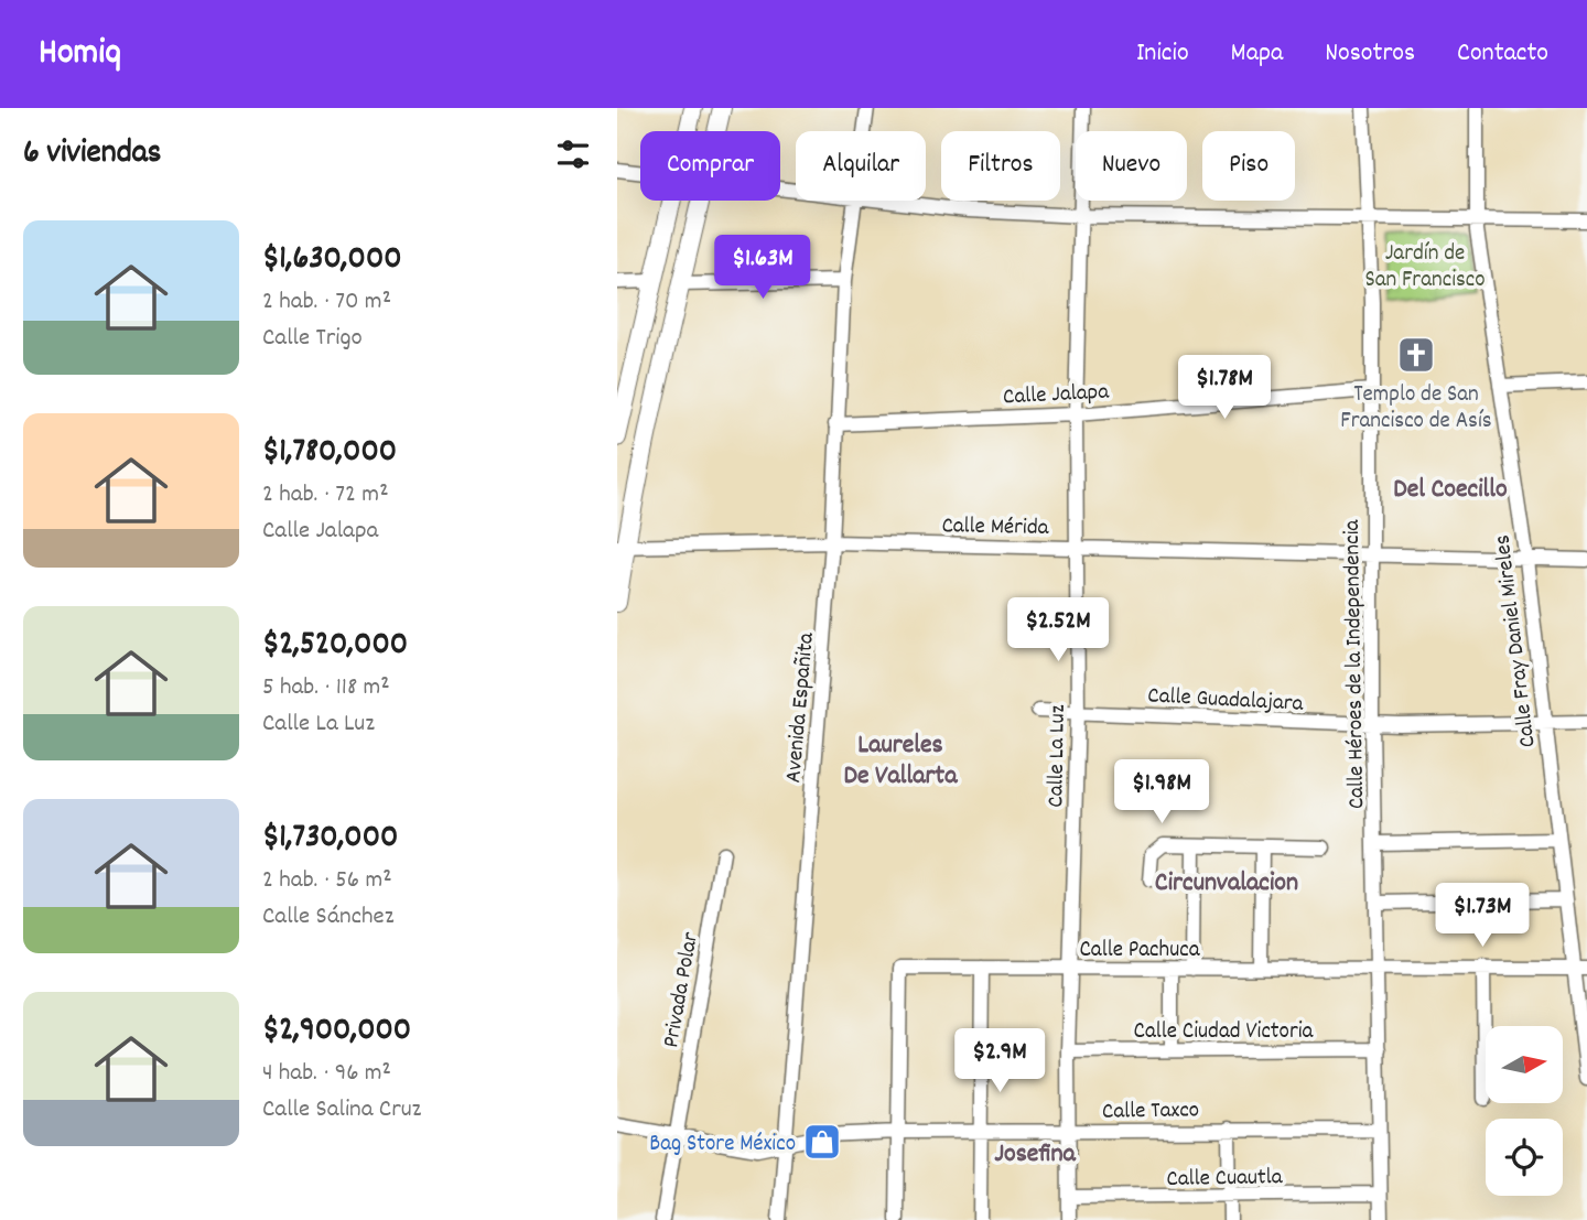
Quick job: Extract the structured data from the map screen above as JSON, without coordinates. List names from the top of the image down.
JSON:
{
  "streets": {
    "street": [
      "Calle Jalapa",
      "Calle Mérida",
      "Calle Fray Daniel Mireles",
      "Calle Héroes de la Independencia",
      "Calle Guadalajara",
      "Avenida Españita",
      "Calle La Luz",
      "Calle Pachuca",
      "Privada Polar",
      "Calle Ciudad Victoria",
      "Calle Taxco",
      "Calle Cuautla"
    ]
  },
  "crossings": [
    ["Calle Jalapa", "Calle Héroes de la Independencia"],
    ["Calle Jalapa", "Avenida Españita"],
    ["Calle Jalapa", "Calle La Luz"],
    ["Calle Mérida", "Calle Fray Daniel Mireles"],
    ["Calle Mérida", "Calle Héroes de la Independencia"],
    ["Calle Mérida", "Avenida Españita"],
    ["Calle Mérida", "Calle La Luz"],
    ["Calle Fray Daniel Mireles", "Calle Guadalajara"],
    ["Calle Fray Daniel Mireles", "Calle Pachuca"],
    ["Calle Héroes de la Independencia", "Calle Guadalajara"],
    ["Calle Héroes de la Independencia", "Calle Pachuca"],
    ["Calle Héroes de la Independencia", "Calle Ciudad Victoria"],
    ["Calle Héroes de la Independencia", "Calle Taxco"],
    ["Calle Héroes de la Independencia", "Calle Cuautla"],
    ["Calle Guadalajara", "Calle La Luz"],
    ["Avenida Españita", "Calle Taxco"],
    ["Calle La Luz", "Calle Pachuca"],
    ["Calle La Luz", "Calle Ciudad Victoria"],
    ["Calle La Luz", "Calle Taxco"],
    ["Calle La Luz", "Calle Cuautla"],
    ["Calle Pachuca", "Calle Taxco"],
    ["Privada Polar", "Calle Taxco"]
  ],
  "districts": [
    "Del Coecillo",
    "Laureles De Vallarta",
    "Circunvalacion",
    "Josefina"
  ],
  "parks": ["Jardín de San Francisco"],
  "places": {
    "church": ["Templo de San Francisco de Asís"],
    "shop": ["Bag Store México"]
  },
  "north": "right",
  "page": {
    "header": "Homiq",
    "nav": [
      "Inicio",
      "Mapa",
      "Nosotros",
      "Contacto"
    ],
    "heading": "6 viviendas",
    "chip": [
      "Comprar",
      "Alquilar",
      "Filtros",
      "Nuevo",
      "Piso"
    ],
    "list": [
      {
        "name": "$1,630,000",
        "note": "2 hab. · 70 m² · Calle Trigo"
      },
      {
        "name": "$1,780,000",
        "note": "2 hab. · 72 m² · Calle Jalapa"
      },
      {
        "name": "$2,520,000",
        "note": "5 hab. · 118 m² · Calle La Luz"
      },
      {
        "name": "$1,730,000",
        "note": "2 hab. · 56 m² · Calle Sánchez"
      },
      {
        "name": "$2,900,000",
        "note": "4 hab. · 96 m² · Calle Salina Cruz"
      }
    ],
    "price": [
      "$1.63M",
      "$1.78M",
      "$2.52M",
      "$1.98M",
      "$1.73M",
      "$2.9M"
    ]
  }
}
